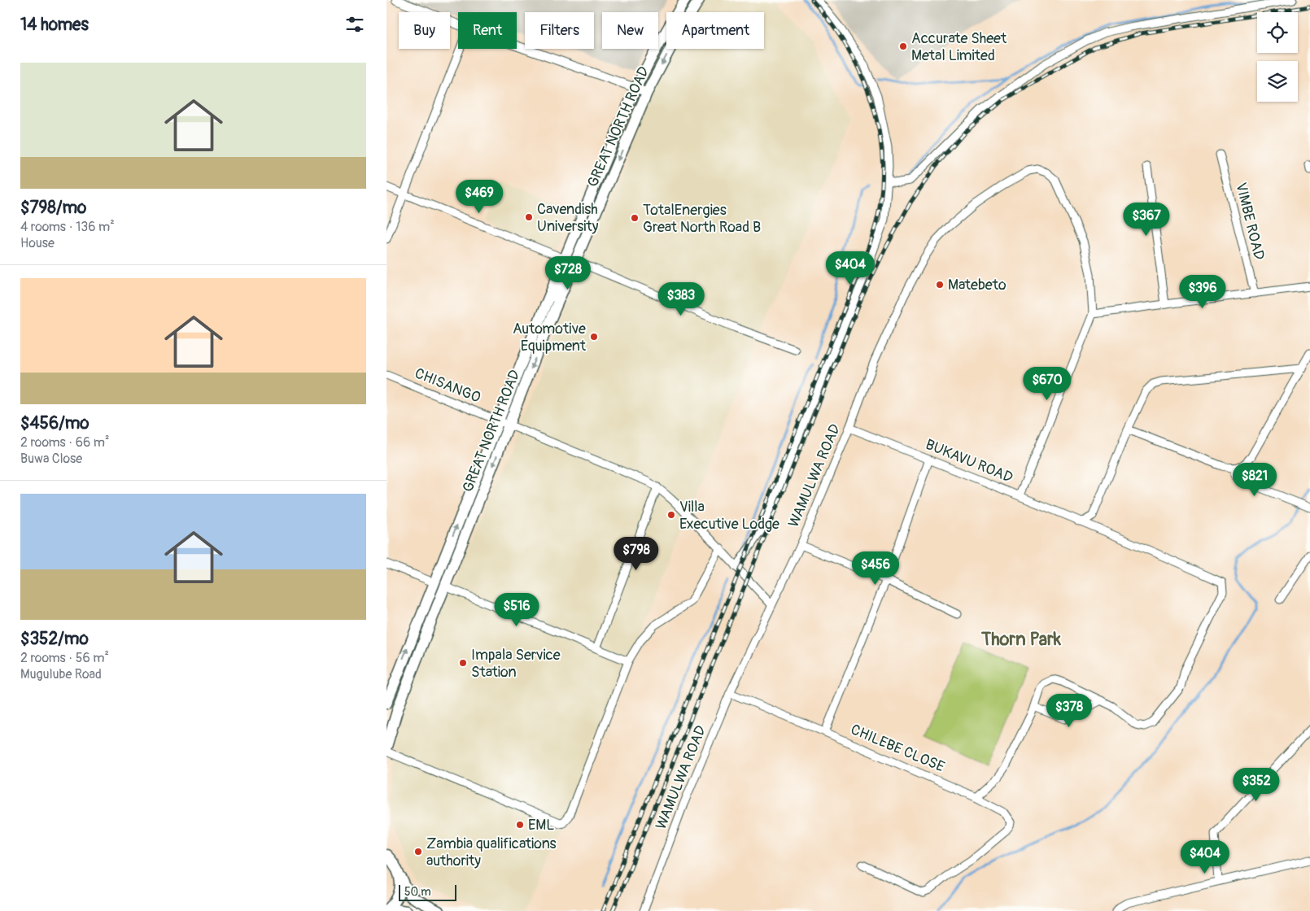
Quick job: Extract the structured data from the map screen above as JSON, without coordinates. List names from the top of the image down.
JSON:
{
  "streets": {
    "main road": ["GREAT NORTH ROAD"],
    "street": [
      "VIMBE ROAD",
      "CHISANGO",
      "BUKAVU ROAD",
      "WAMULWA ROAD",
      "CHILEBE CLOSE"
    ]
  },
  "crossings": [
    ["GREAT NORTH ROAD", "CHISANGO"],
    ["CHISANGO", "WAMULWA ROAD"],
    ["BUKAVU ROAD", "WAMULWA ROAD"],
    ["WAMULWA ROAD", "CHILEBE CLOSE"]
  ],
  "districts": ["Thorn Park"],
  "places": [
    "Accurate Sheet Metal Limited",
    "Cavendish University",
    "TotalEnergies Great North Road B",
    "Matebeto",
    "Automotive Equipment",
    "Villa Executive Lodge",
    "Impala Service Station",
    "EML",
    "Zambia qualifications authority"
  ],
  "scale_bar": "50 m",
  "page": {
    "heading": "14 homes",
    "chip": [
      "Buy",
      "Rent",
      "Filters",
      "New",
      "Apartment"
    ],
    "list": [
      {
        "name": "$798/mo",
        "note": "4 rooms · 136 m² · House"
      },
      {
        "name": "$456/mo",
        "note": "2 rooms · 66 m² · Buwa Close"
      },
      {
        "name": "$352/mo",
        "note": "2 rooms · 56 m² · Mugulube Road"
      }
    ],
    "price": [
      "$469",
      "$367",
      "$404",
      "$728",
      "$396",
      "$383",
      "$670",
      "$821",
      "$798",
      "$456",
      "$516",
      "$378",
      "$352",
      "$404"
    ],
    "scale": "50 m"
  }
}
